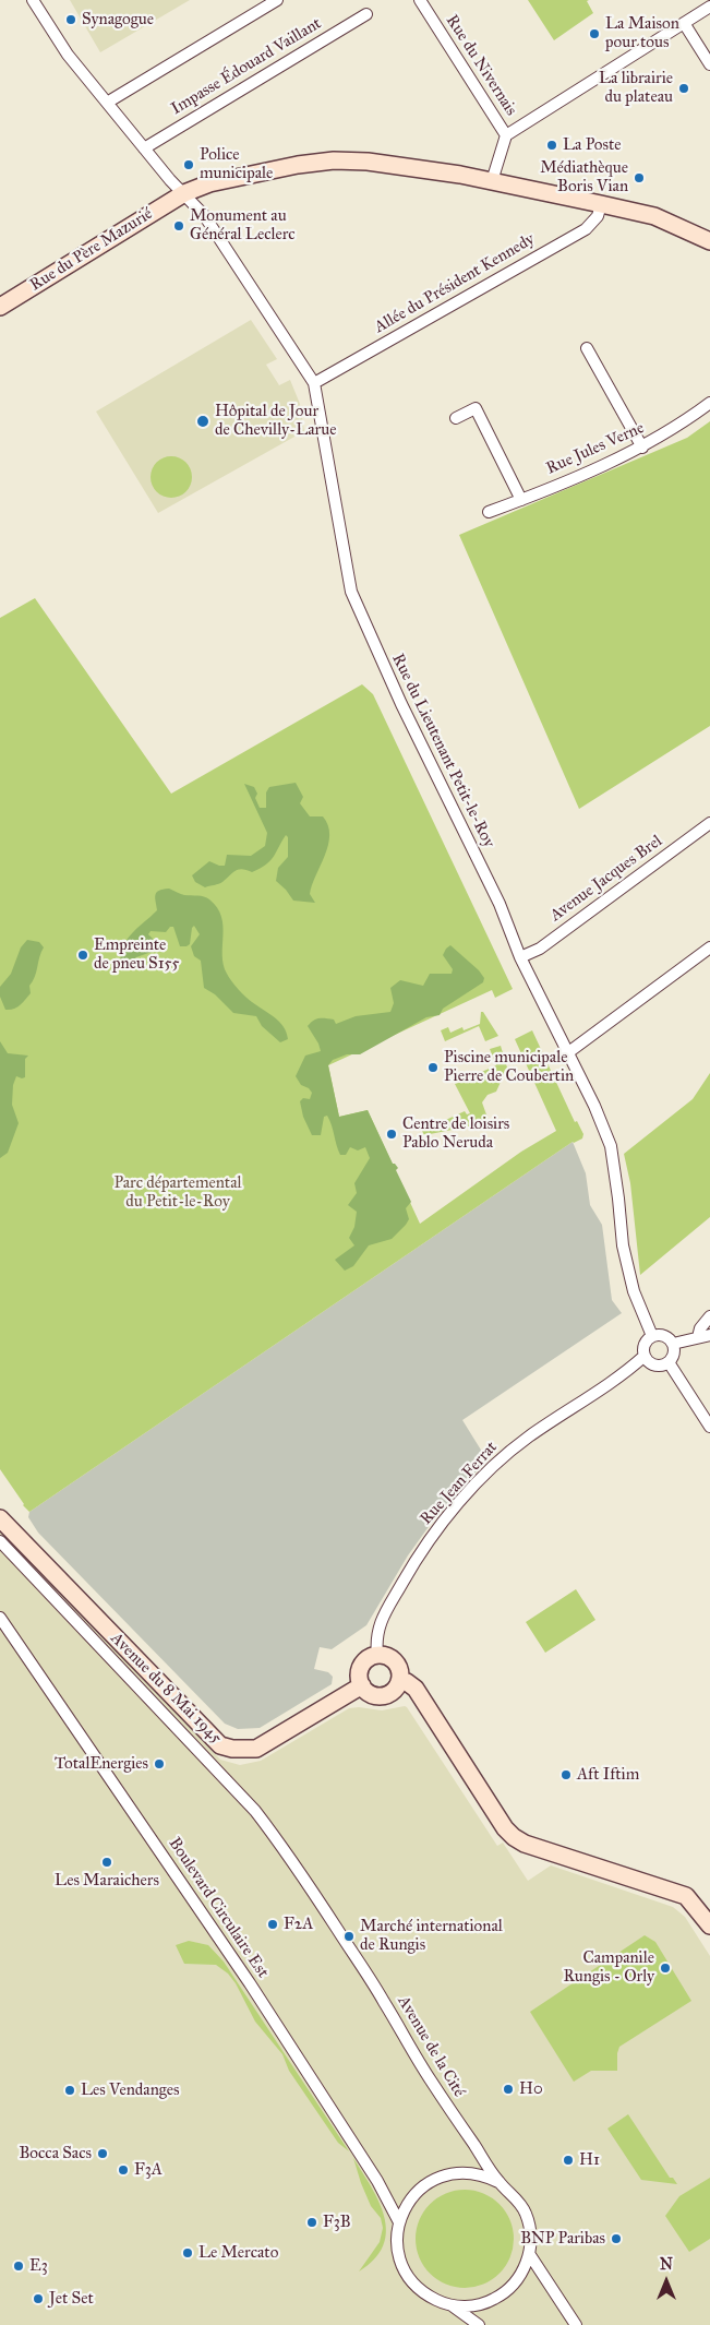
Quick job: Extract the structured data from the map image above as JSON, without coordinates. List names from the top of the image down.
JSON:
{
  "streets": {
    "main road": ["Rue du Père Mazurié", "Avenue du 8 Mai 1945"],
    "street": [
      "Rue du Nivernais",
      "Impasse Édouard Vaillant",
      "Allée du Président Kennedy",
      "Rue Jules Verne",
      "Rue du Lieutenant Petit-le-Roy",
      "Avenue Jacques Brel",
      "Rue Jean Ferrat",
      "Boulevard Circulaire Est",
      "Avenue de la Cité"
    ]
  },
  "crossings": [
    ["Rue du Nivernais", "Rue du Père Mazurié"],
    ["Impasse Édouard Vaillant", "Rue du Lieutenant Petit-le-Roy"],
    ["Rue du Père Mazurié", "Allée du Président Kennedy"],
    ["Rue du Père Mazurié", "Rue du Lieutenant Petit-le-Roy"],
    ["Allée du Président Kennedy", "Rue du Lieutenant Petit-le-Roy"],
    ["Rue du Lieutenant Petit-le-Roy", "Avenue Jacques Brel"],
    ["Rue du Lieutenant Petit-le-Roy", "Rue Jean Ferrat"],
    ["Rue Jean Ferrat", "Avenue du 8 Mai 1945"],
    ["Boulevard Circulaire Est", "Avenue de la Cité"]
  ],
  "parks": ["Parc départemental du Petit-le-Roy"],
  "places": [
    "Synagogue",
    "La Maison pour tous",
    "La librairie du plateau",
    "La Poste",
    "Police municipale",
    "Médiathèque Boris Vian",
    "Monument au Général Leclerc",
    "Hôpital de Jour de Chevilly-Larue",
    "Empreinte de pneu S155",
    "Piscine municipale Pierre de Coubertin",
    "Centre de loisirs Pablo Neruda",
    "TotalEnergies",
    "Aft Iftim",
    "Les Maraichers",
    "F2A",
    "Marché international de Rungis",
    "Campanile Rungis - Orly",
    "H0",
    "Les Vendanges",
    "Bocca Sacs",
    "H1",
    "F3A",
    "F3B",
    "BNP Paribas",
    "Le Mercato",
    "E3",
    "Jet Set"
  ],
  "north": "top"
}
